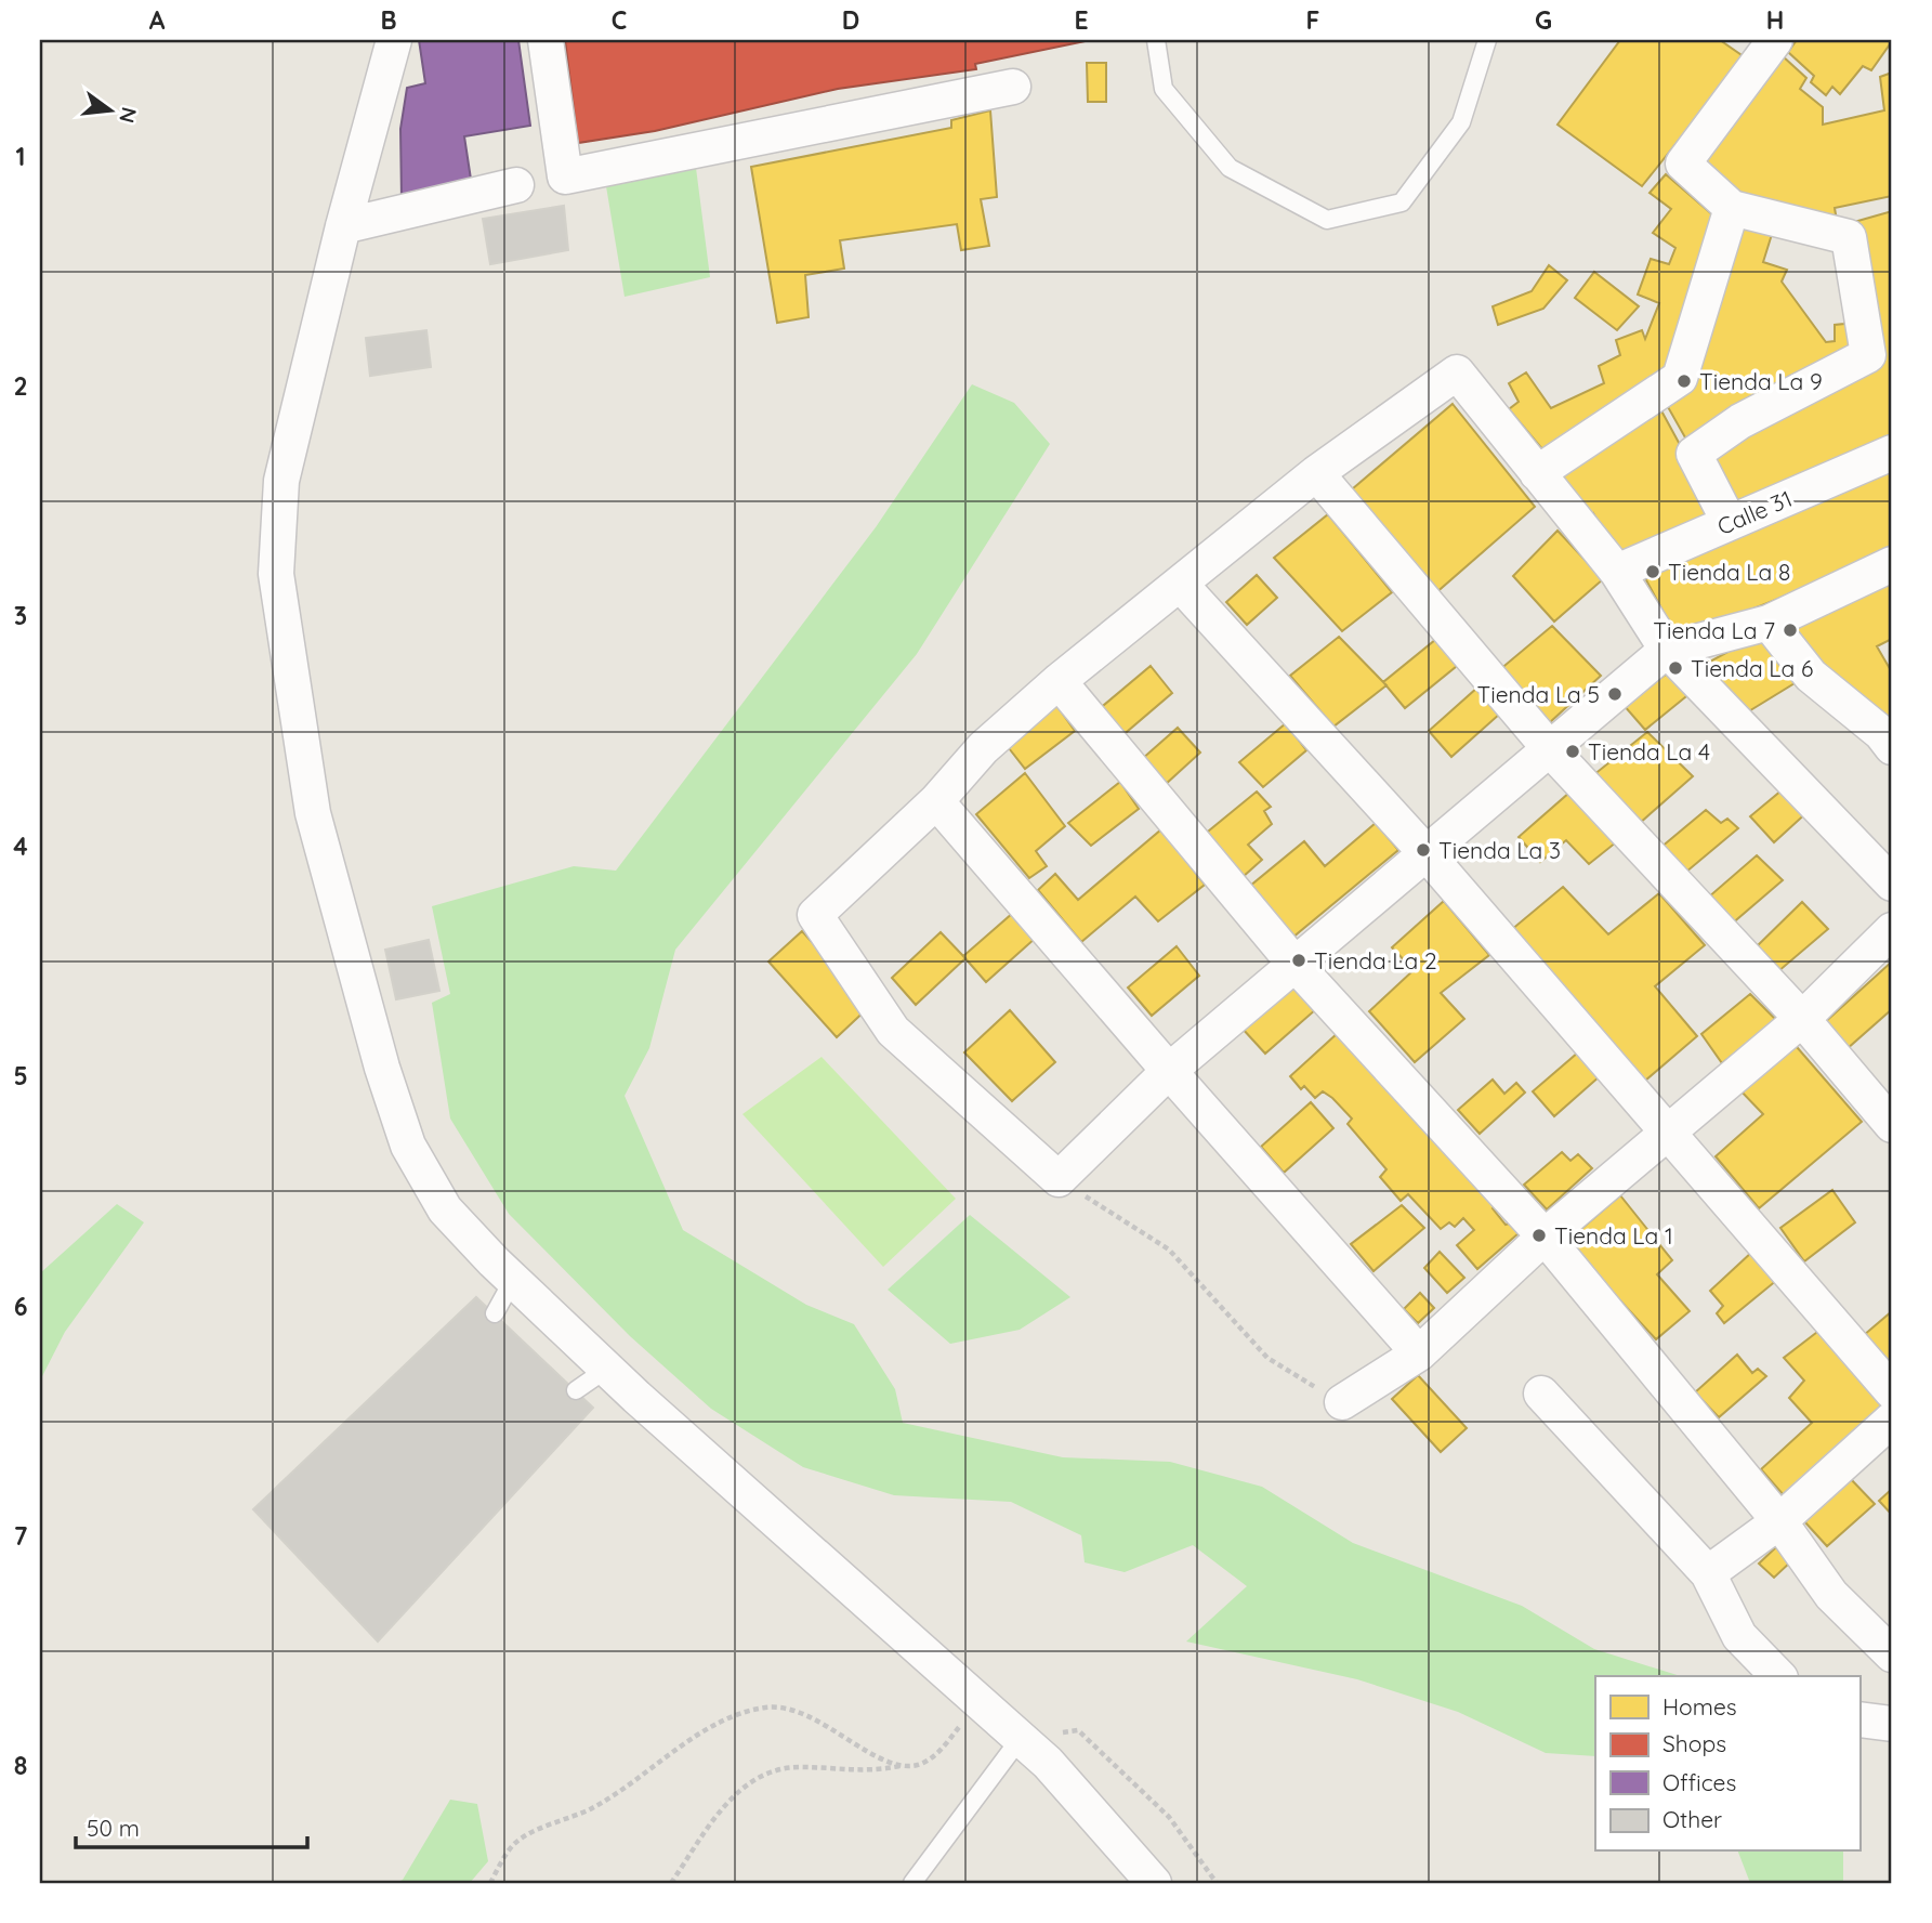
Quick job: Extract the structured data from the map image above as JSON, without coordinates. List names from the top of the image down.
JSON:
{
  "streets": {
    "street": ["Calle 31"]
  },
  "places": [
    "Tienda La 9",
    "Tienda La 8",
    "Tienda La 7",
    "Tienda La 6",
    "Tienda La 5",
    "Tienda La 4",
    "Tienda La 3",
    "Tienda La 2",
    "Tienda La 1"
  ],
  "legend": [
    "Homes",
    "Shops",
    "Offices",
    "Other"
  ],
  "scale_bar": "50 m",
  "north": "right",
  "grid": {
    "columns": [
      "A",
      "B",
      "C",
      "D",
      "E",
      "F",
      "G",
      "H"
    ],
    "rows": [
      "1",
      "2",
      "3",
      "4",
      "5",
      "6",
      "7",
      "8"
    ]
  }
}
